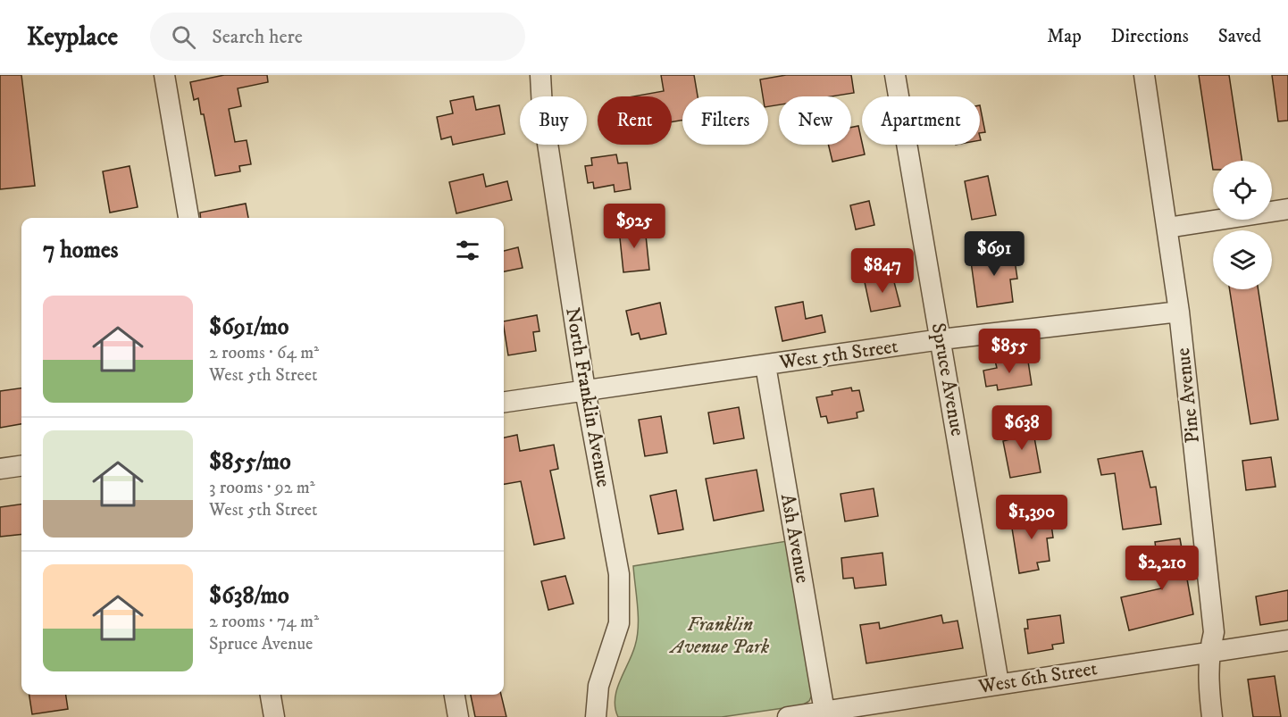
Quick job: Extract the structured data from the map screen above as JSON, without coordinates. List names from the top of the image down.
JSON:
{
  "streets": {
    "street": [
      "West 5th Street",
      "Spruce Avenue",
      "Pine Avenue",
      "North Franklin Avenue",
      "Ash Avenue",
      "West 6th Street"
    ]
  },
  "crossings": [
    ["West 5th Street", "Spruce Avenue"],
    ["West 5th Street", "Pine Avenue"],
    ["West 5th Street", "North Franklin Avenue"],
    ["West 5th Street", "Ash Avenue"],
    ["Spruce Avenue", "West 6th Street"],
    ["Pine Avenue", "West 6th Street"],
    ["Ash Avenue", "West 6th Street"]
  ],
  "parks": ["Franklin Avenue Park"],
  "page": {
    "header": "Keyplace",
    "search": "Search here",
    "nav": ["Map", "Directions", "Saved"],
    "chip": [
      "Buy",
      "Rent",
      "Filters",
      "New",
      "Apartment"
    ],
    "price": [
      "$925",
      "$691",
      "$847",
      "$855",
      "$638",
      "$1,390",
      "$2,210"
    ],
    "heading": "7 homes",
    "list": [
      {
        "name": "$691/mo",
        "note": "2 rooms · 64 m² · West 5th Street"
      },
      {
        "name": "$855/mo",
        "note": "3 rooms · 92 m² · West 5th Street"
      },
      {
        "name": "$638/mo",
        "note": "2 rooms · 74 m² · Spruce Avenue"
      }
    ]
  }
}
